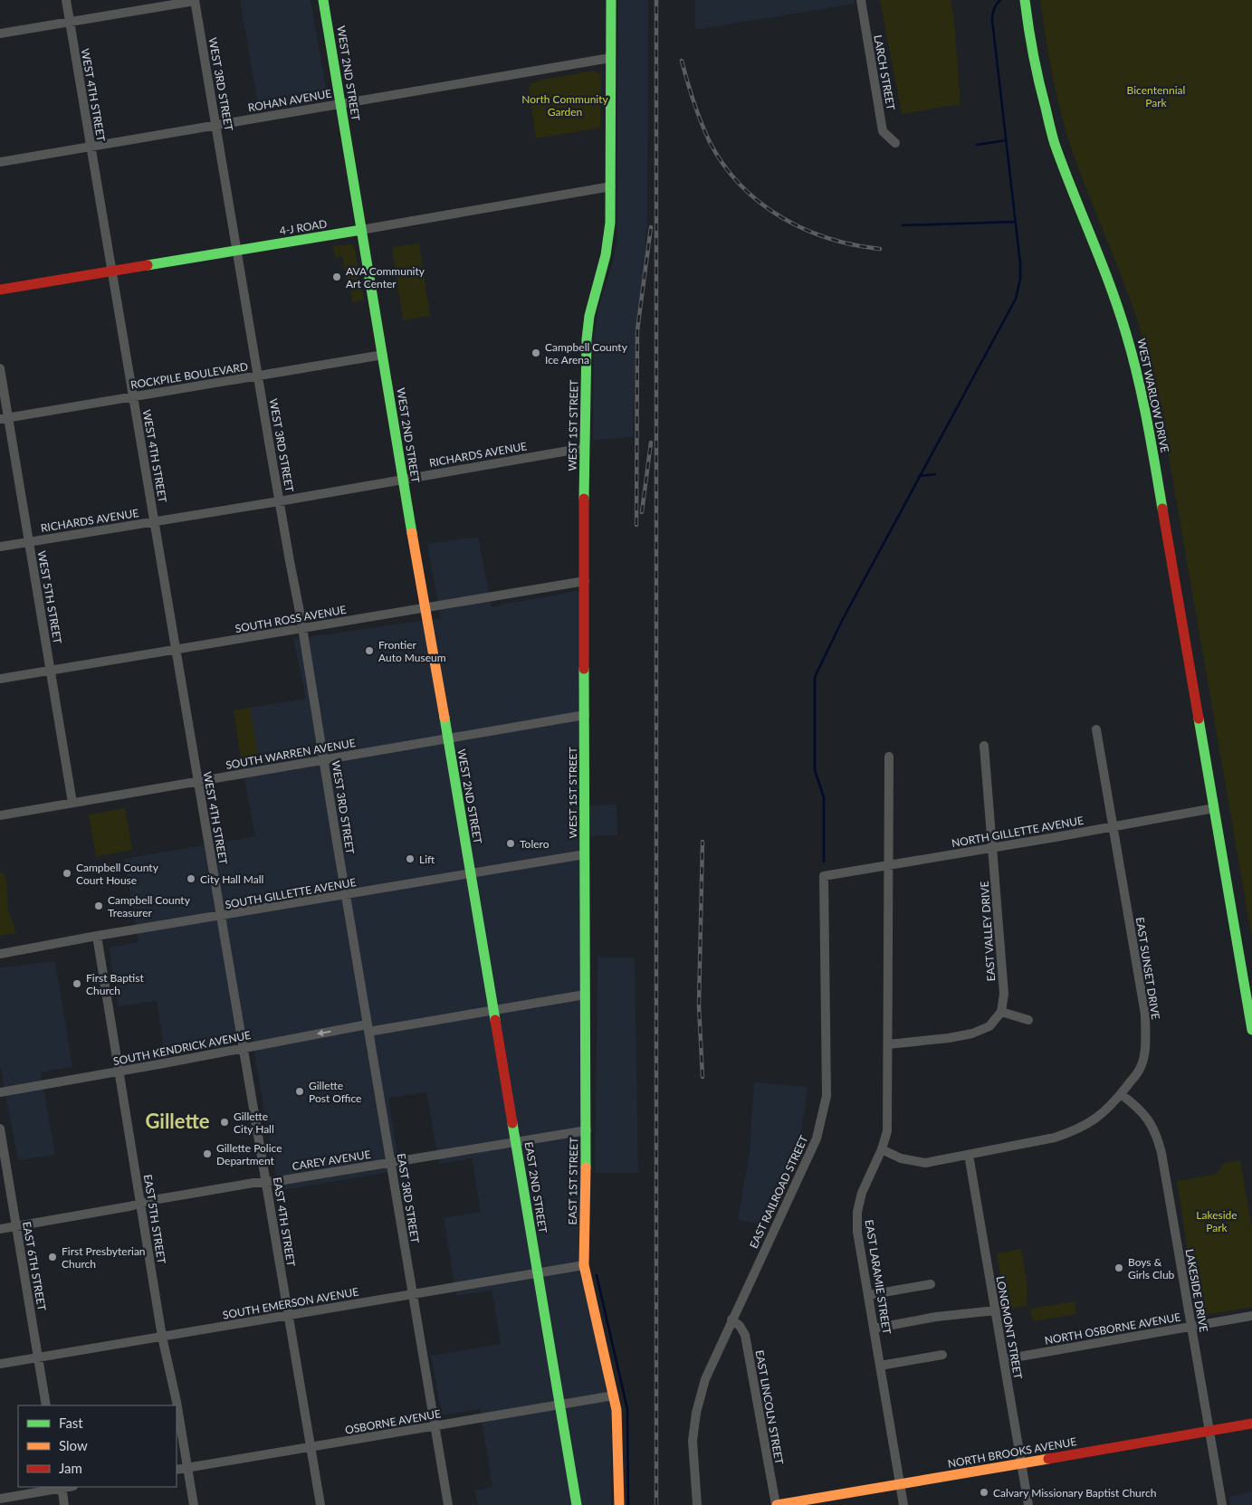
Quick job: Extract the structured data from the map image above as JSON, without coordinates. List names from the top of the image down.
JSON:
{
  "streets": {
    "street": [
      "LARCH STREET",
      "WEST 2ND STREET",
      "WEST 3RD STREET",
      "WEST 4TH STREET",
      "ROHAN AVENUE",
      "4-J ROAD",
      "ROCKPILE BOULEVARD",
      "WEST WARLOW DRIVE",
      "WEST 1ST STREET",
      "RICHARDS AVENUE",
      "WEST 5TH STREET",
      "SOUTH ROSS AVENUE",
      "SOUTH WARREN AVENUE",
      "NORTH GILLETTE AVENUE",
      "SOUTH GILLETTE AVENUE",
      "EAST VALLEY DRIVE",
      "EAST SUNSET DRIVE",
      "SOUTH KENDRICK AVENUE",
      "CAREY AVENUE",
      "EAST 1ST STREET",
      "EAST 2ND STREET",
      "EAST RAILROAD STREET",
      "EAST 3RD STREET",
      "EAST 5TH STREET",
      "EAST 4TH STREET",
      "EAST 6TH STREET",
      "EAST LARAMIE STREET",
      "LAKESIDE DRIVE",
      "SOUTH EMERSON AVENUE",
      "LONGMONT STREET",
      "NORTH OSBORNE AVENUE",
      "EAST LINCOLN STREET",
      "OSBORNE AVENUE",
      "NORTH BROOKS AVENUE"
    ]
  },
  "crossings": [
    ["WEST 2ND STREET", "ROHAN AVENUE"],
    ["WEST 2ND STREET", "4-J ROAD"],
    ["WEST 2ND STREET", "ROCKPILE BOULEVARD"],
    ["WEST 2ND STREET", "RICHARDS AVENUE"],
    ["WEST 2ND STREET", "SOUTH ROSS AVENUE"],
    ["WEST 2ND STREET", "SOUTH WARREN AVENUE"],
    ["WEST 2ND STREET", "SOUTH GILLETTE AVENUE"],
    ["WEST 2ND STREET", "EAST 2ND STREET"],
    ["WEST 3RD STREET", "ROHAN AVENUE"],
    ["WEST 3RD STREET", "4-J ROAD"],
    ["WEST 3RD STREET", "ROCKPILE BOULEVARD"],
    ["WEST 3RD STREET", "RICHARDS AVENUE"],
    ["WEST 3RD STREET", "SOUTH ROSS AVENUE"],
    ["WEST 3RD STREET", "SOUTH WARREN AVENUE"],
    ["WEST 3RD STREET", "SOUTH GILLETTE AVENUE"],
    ["WEST 3RD STREET", "EAST 3RD STREET"],
    ["WEST 4TH STREET", "ROHAN AVENUE"],
    ["WEST 4TH STREET", "4-J ROAD"],
    ["WEST 4TH STREET", "ROCKPILE BOULEVARD"],
    ["WEST 4TH STREET", "RICHARDS AVENUE"],
    ["WEST 4TH STREET", "SOUTH ROSS AVENUE"],
    ["WEST 4TH STREET", "SOUTH WARREN AVENUE"],
    ["WEST 4TH STREET", "SOUTH GILLETTE AVENUE"],
    ["WEST 4TH STREET", "EAST 4TH STREET"],
    ["ROHAN AVENUE", "WEST 1ST STREET"],
    ["4-J ROAD", "WEST 1ST STREET"],
    ["ROCKPILE BOULEVARD", "WEST 5TH STREET"],
    ["WEST WARLOW DRIVE", "NORTH GILLETTE AVENUE"],
    ["WEST 1ST STREET", "RICHARDS AVENUE"],
    ["WEST 1ST STREET", "SOUTH ROSS AVENUE"],
    ["WEST 1ST STREET", "SOUTH WARREN AVENUE"],
    ["WEST 1ST STREET", "SOUTH GILLETTE AVENUE"],
    ["WEST 1ST STREET", "EAST 1ST STREET"],
    ["RICHARDS AVENUE", "WEST 5TH STREET"],
    ["WEST 5TH STREET", "SOUTH ROSS AVENUE"],
    ["WEST 5TH STREET", "SOUTH WARREN AVENUE"],
    ["NORTH GILLETTE AVENUE", "EAST VALLEY DRIVE"],
    ["NORTH GILLETTE AVENUE", "EAST SUNSET DRIVE"],
    ["NORTH GILLETTE AVENUE", "EAST RAILROAD STREET"],
    ["NORTH GILLETTE AVENUE", "EAST LARAMIE STREET"],
    ["SOUTH GILLETTE AVENUE", "EAST 1ST STREET"],
    ["SOUTH GILLETTE AVENUE", "EAST 2ND STREET"],
    ["SOUTH GILLETTE AVENUE", "EAST 3RD STREET"],
    ["SOUTH GILLETTE AVENUE", "EAST 5TH STREET"],
    ["SOUTH GILLETTE AVENUE", "EAST 4TH STREET"],
    ["EAST SUNSET DRIVE", "EAST LARAMIE STREET"],
    ["EAST SUNSET DRIVE", "LAKESIDE DRIVE"],
    ["EAST SUNSET DRIVE", "LONGMONT STREET"],
    ["SOUTH KENDRICK AVENUE", "EAST 1ST STREET"],
    ["SOUTH KENDRICK AVENUE", "EAST 2ND STREET"],
    ["SOUTH KENDRICK AVENUE", "EAST 3RD STREET"],
    ["SOUTH KENDRICK AVENUE", "EAST 5TH STREET"],
    ["SOUTH KENDRICK AVENUE", "EAST 4TH STREET"],
    ["CAREY AVENUE", "EAST 1ST STREET"],
    ["CAREY AVENUE", "EAST 2ND STREET"],
    ["CAREY AVENUE", "EAST 3RD STREET"],
    ["CAREY AVENUE", "EAST 5TH STREET"],
    ["CAREY AVENUE", "EAST 4TH STREET"],
    ["CAREY AVENUE", "EAST 6TH STREET"],
    ["EAST 1ST STREET", "SOUTH EMERSON AVENUE"],
    ["EAST 1ST STREET", "OSBORNE AVENUE"],
    ["EAST 2ND STREET", "SOUTH EMERSON AVENUE"],
    ["EAST 2ND STREET", "OSBORNE AVENUE"],
    ["EAST RAILROAD STREET", "EAST LINCOLN STREET"],
    ["EAST 3RD STREET", "SOUTH EMERSON AVENUE"],
    ["EAST 3RD STREET", "OSBORNE AVENUE"],
    ["EAST 5TH STREET", "SOUTH EMERSON AVENUE"],
    ["EAST 5TH STREET", "OSBORNE AVENUE"],
    ["EAST 4TH STREET", "SOUTH EMERSON AVENUE"],
    ["EAST 4TH STREET", "OSBORNE AVENUE"],
    ["EAST 6TH STREET", "SOUTH EMERSON AVENUE"],
    ["EAST LARAMIE STREET", "NORTH BROOKS AVENUE"],
    ["LAKESIDE DRIVE", "NORTH OSBORNE AVENUE"],
    ["LAKESIDE DRIVE", "NORTH BROOKS AVENUE"],
    ["LONGMONT STREET", "NORTH OSBORNE AVENUE"],
    ["LONGMONT STREET", "NORTH BROOKS AVENUE"],
    ["EAST LINCOLN STREET", "NORTH BROOKS AVENUE"]
  ],
  "districts": ["Gillette"],
  "parks": ["Bicentennial Park", "North Community Garden", "Lakeside Park"],
  "places": [
    "AVA Community Art Center",
    "Campbell County Ice Arena",
    "Frontier Auto Museum",
    "Tolero",
    "Lift",
    "Campbell County Court House",
    "City Hall Mall",
    "Campbell County Treasurer",
    "First Baptist Church",
    "Gillette Post Office",
    "Gillette City Hall",
    "Gillette Police Department",
    "First Presbyterian Church",
    "Boys & Girls Club",
    "Calvary Missionary Baptist Church"
  ],
  "legend": ["Fast", "Slow", "Jam"]
}
